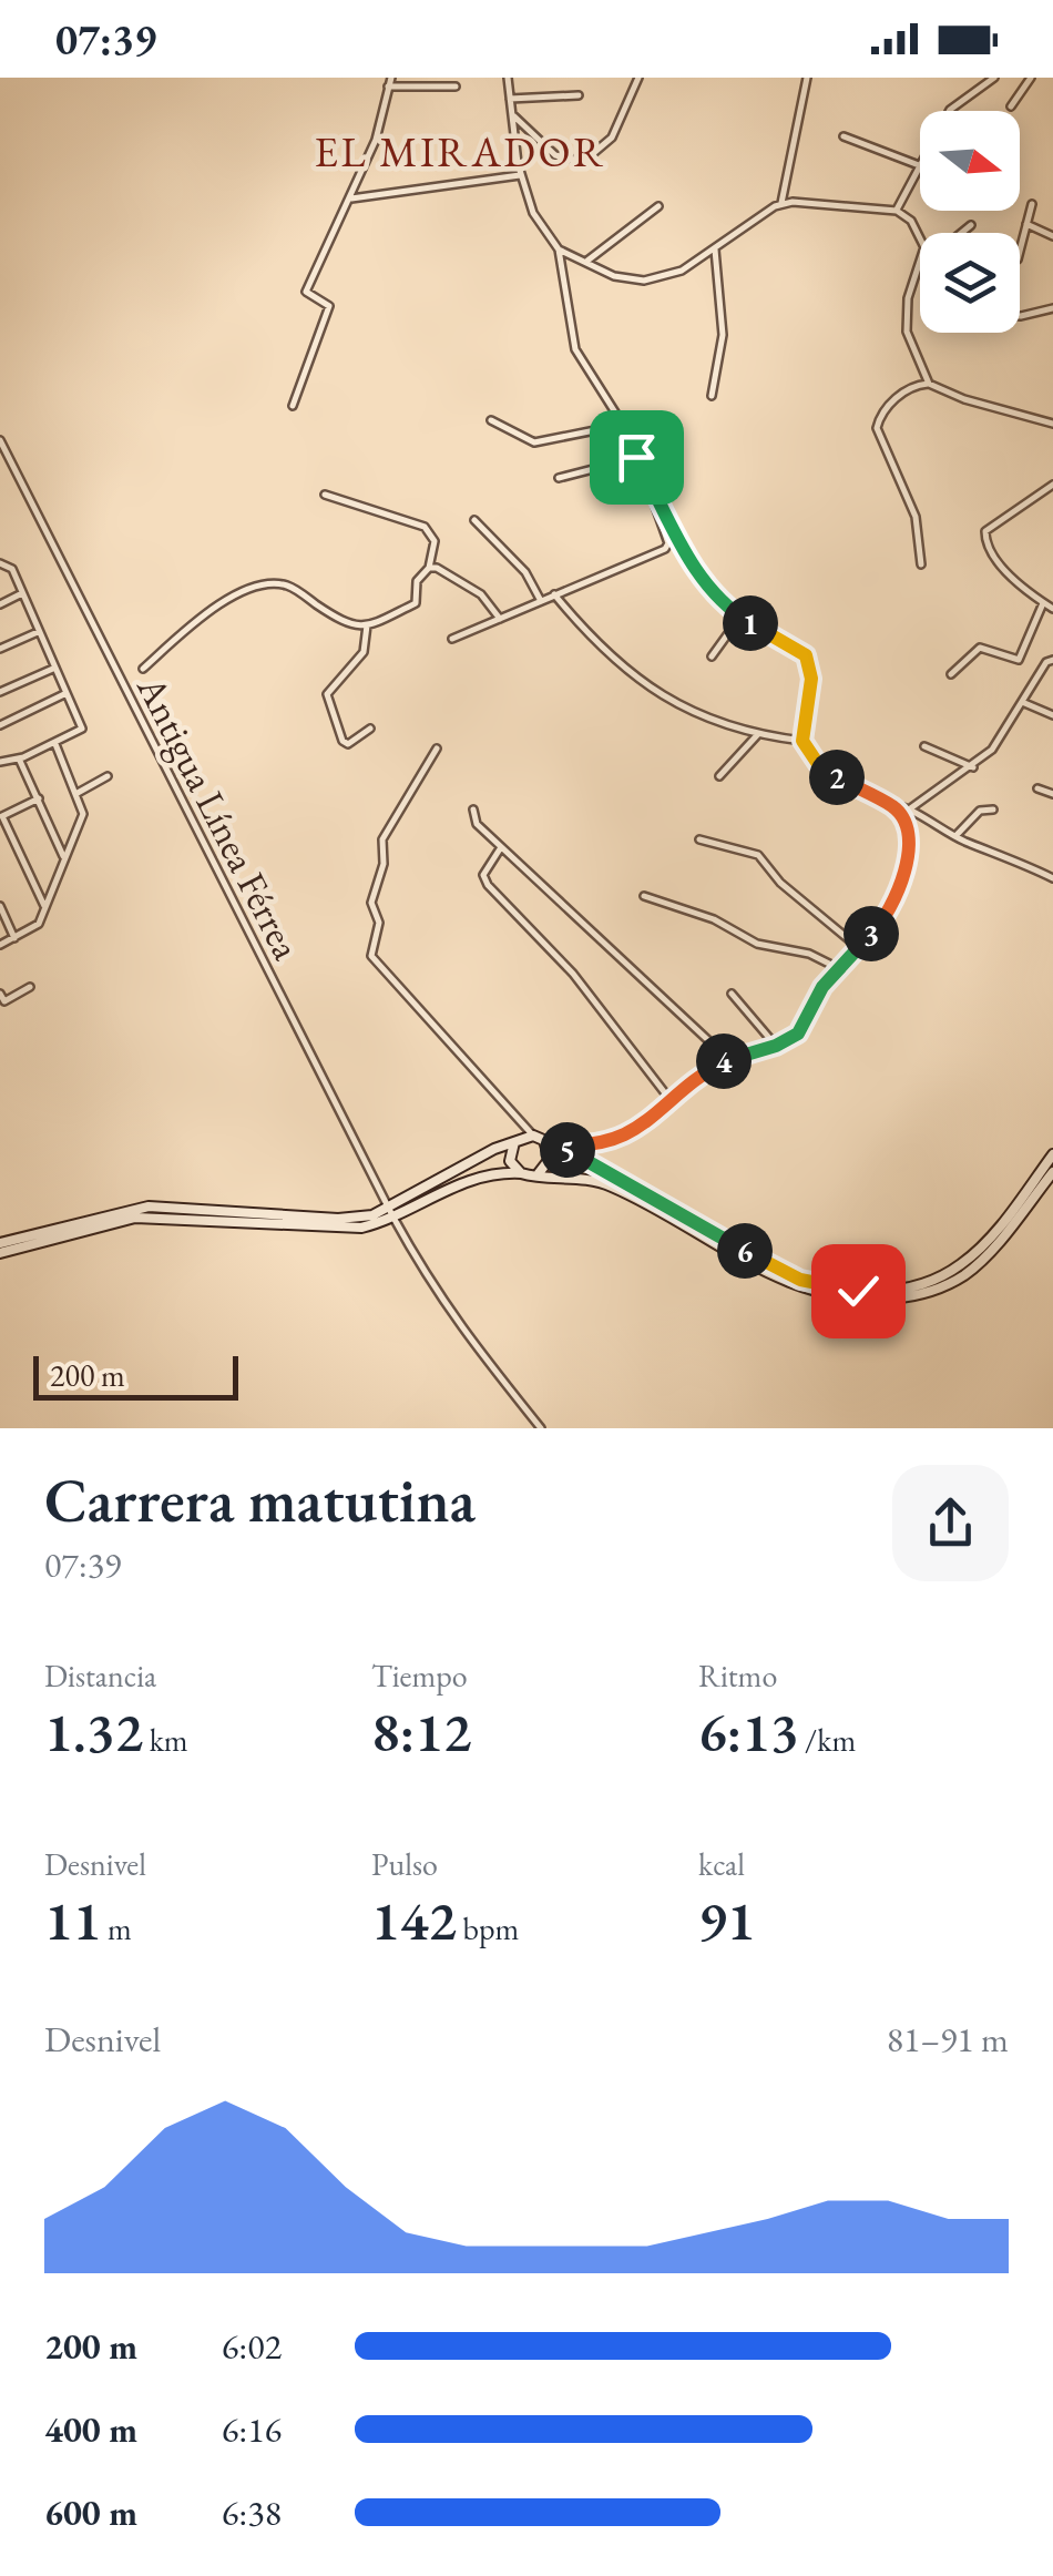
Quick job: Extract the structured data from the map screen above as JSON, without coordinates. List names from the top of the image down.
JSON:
{
  "streets": {
    "street": ["Antigua Línea Férrea"]
  },
  "districts": ["EL MIRADOR"],
  "scale_bar": "200 m",
  "north": "right",
  "page": {
    "status": "07:39",
    "pins": [
      "1",
      "2",
      "3",
      "4",
      "5",
      "6"
    ],
    "scale": "200 m",
    "heading": ["Carrera matutina", "07:39"],
    "stats": [
      ["Distancia", "1.32 km"],
      ["Tiempo", "8:12"],
      ["Ritmo", "6:13 /km"],
      ["Desnivel", "11 m"],
      ["Pulso", "142 bpm"],
      ["kcal", "91"]
    ],
    "chart": ["Desnivel", "81–91 m"],
    "list": [
      {
        "name": "200 m",
        "note": "6:02"
      },
      {
        "name": "400 m",
        "note": "6:16"
      },
      {
        "name": "600 m",
        "note": "6:38"
      }
    ]
  }
}
